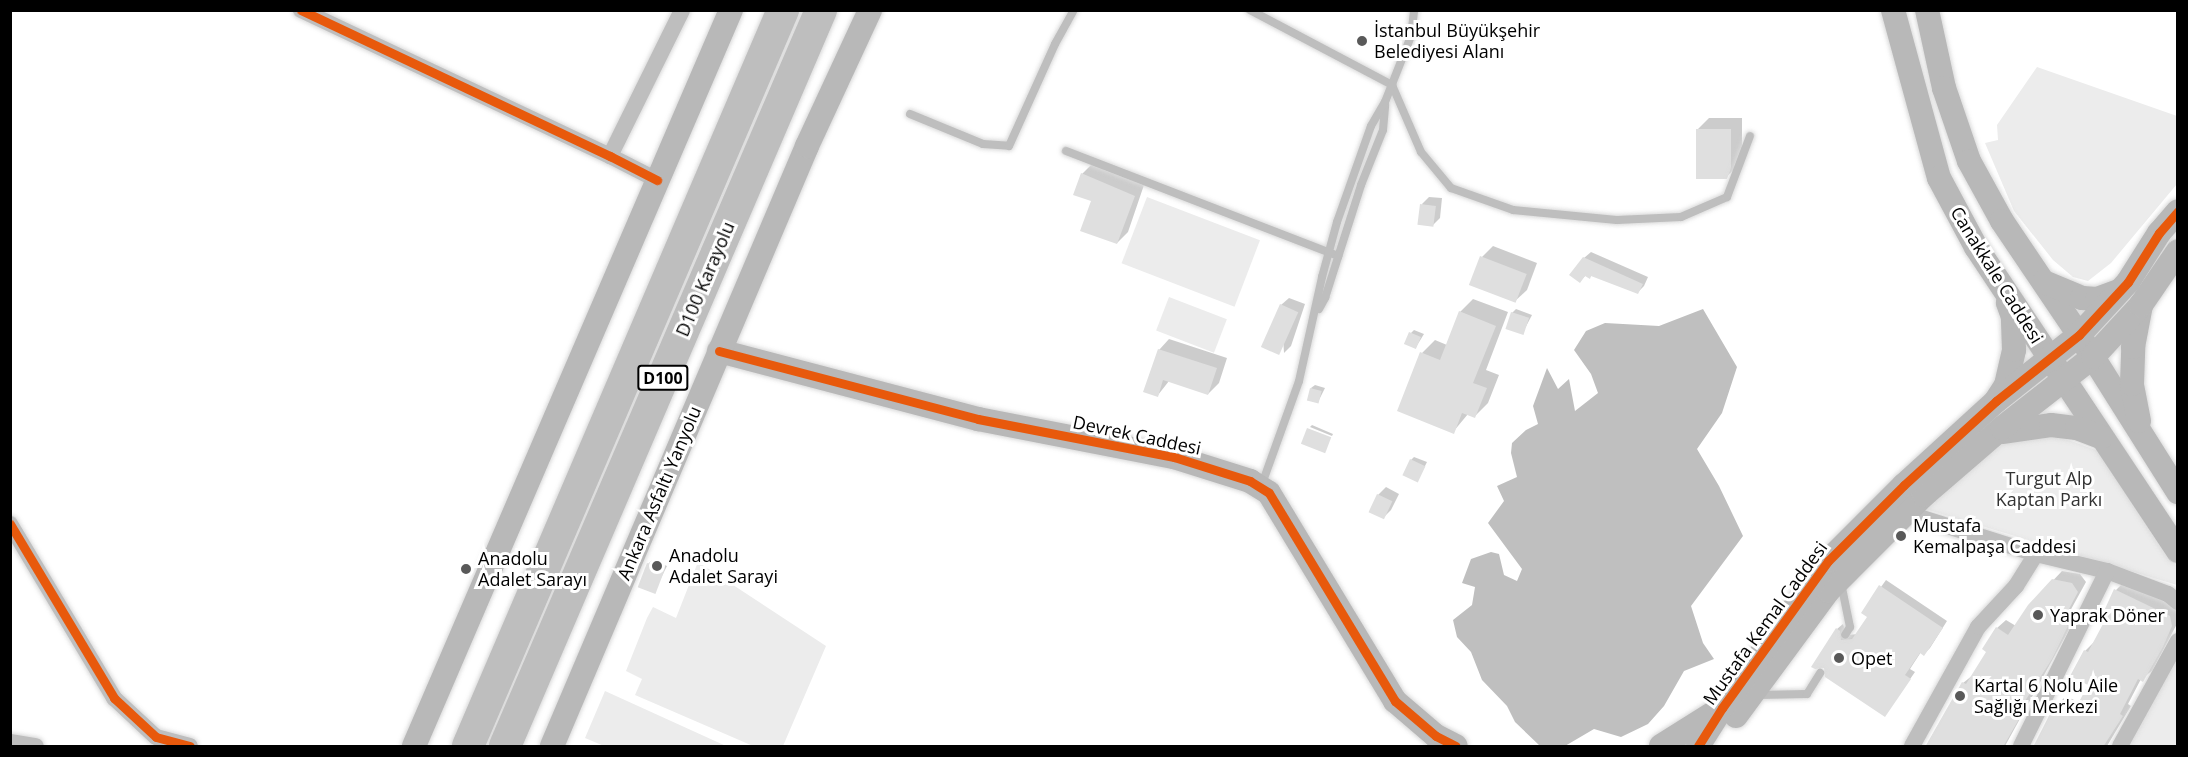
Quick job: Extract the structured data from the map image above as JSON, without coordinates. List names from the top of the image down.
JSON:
{
  "streets": {
    "highway": ["D100 Karayolu", "D100"],
    "main road": [
      "Canakkale Caddesi",
      "Devrek Caddesi",
      "Ankara Asfaltı Yanyolu",
      "Mustafa Kemal Caddesi"
    ]
  },
  "crossings": [
    ["Canakkale Caddesi", "Mustafa Kemal Caddesi"],
    ["Devrek Caddesi", "Ankara Asfaltı Yanyolu"]
  ],
  "parks": ["Turgut Alp Kaptan Parkı"],
  "places": [
    "İstanbul Büyükşehir Belediyesi Alanı",
    "Mustafa Kemalpaşa Caddesi",
    "Anadolu Adalet Sarayi",
    "Anadolu Adalet Sarayı",
    "Yaprak Döner",
    "Opet",
    "Kartal 6 Nolu Aile Sağlığı Merkezi"
  ]
}
